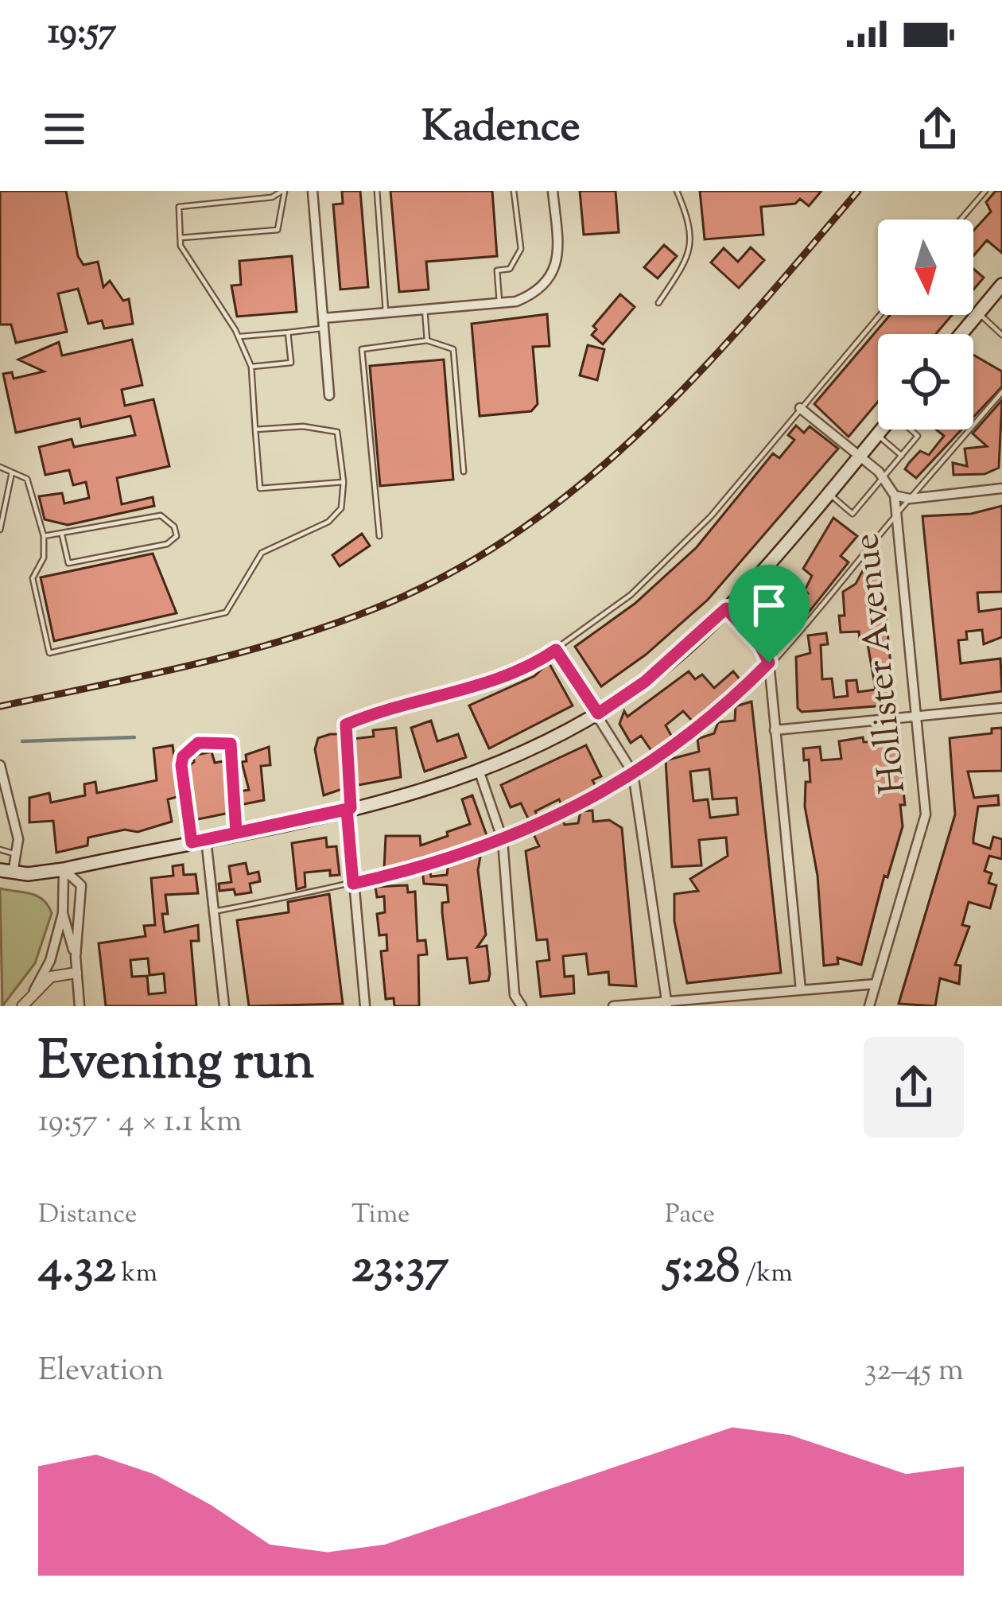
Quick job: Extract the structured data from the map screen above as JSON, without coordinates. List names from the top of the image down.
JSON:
{
  "streets": {
    "street": ["Hollister Avenue"]
  },
  "north": "bottom",
  "page": {
    "status": "19:57",
    "header": "Kadence",
    "heading": ["Evening run", "19:57 · 4 × 1.1 km"],
    "stats": [
      ["Distance", "4.32 km"],
      ["Time", "23:37"],
      ["Pace", "5:28 /km"]
    ],
    "chart": ["Elevation", "32–45 m"]
  }
}
